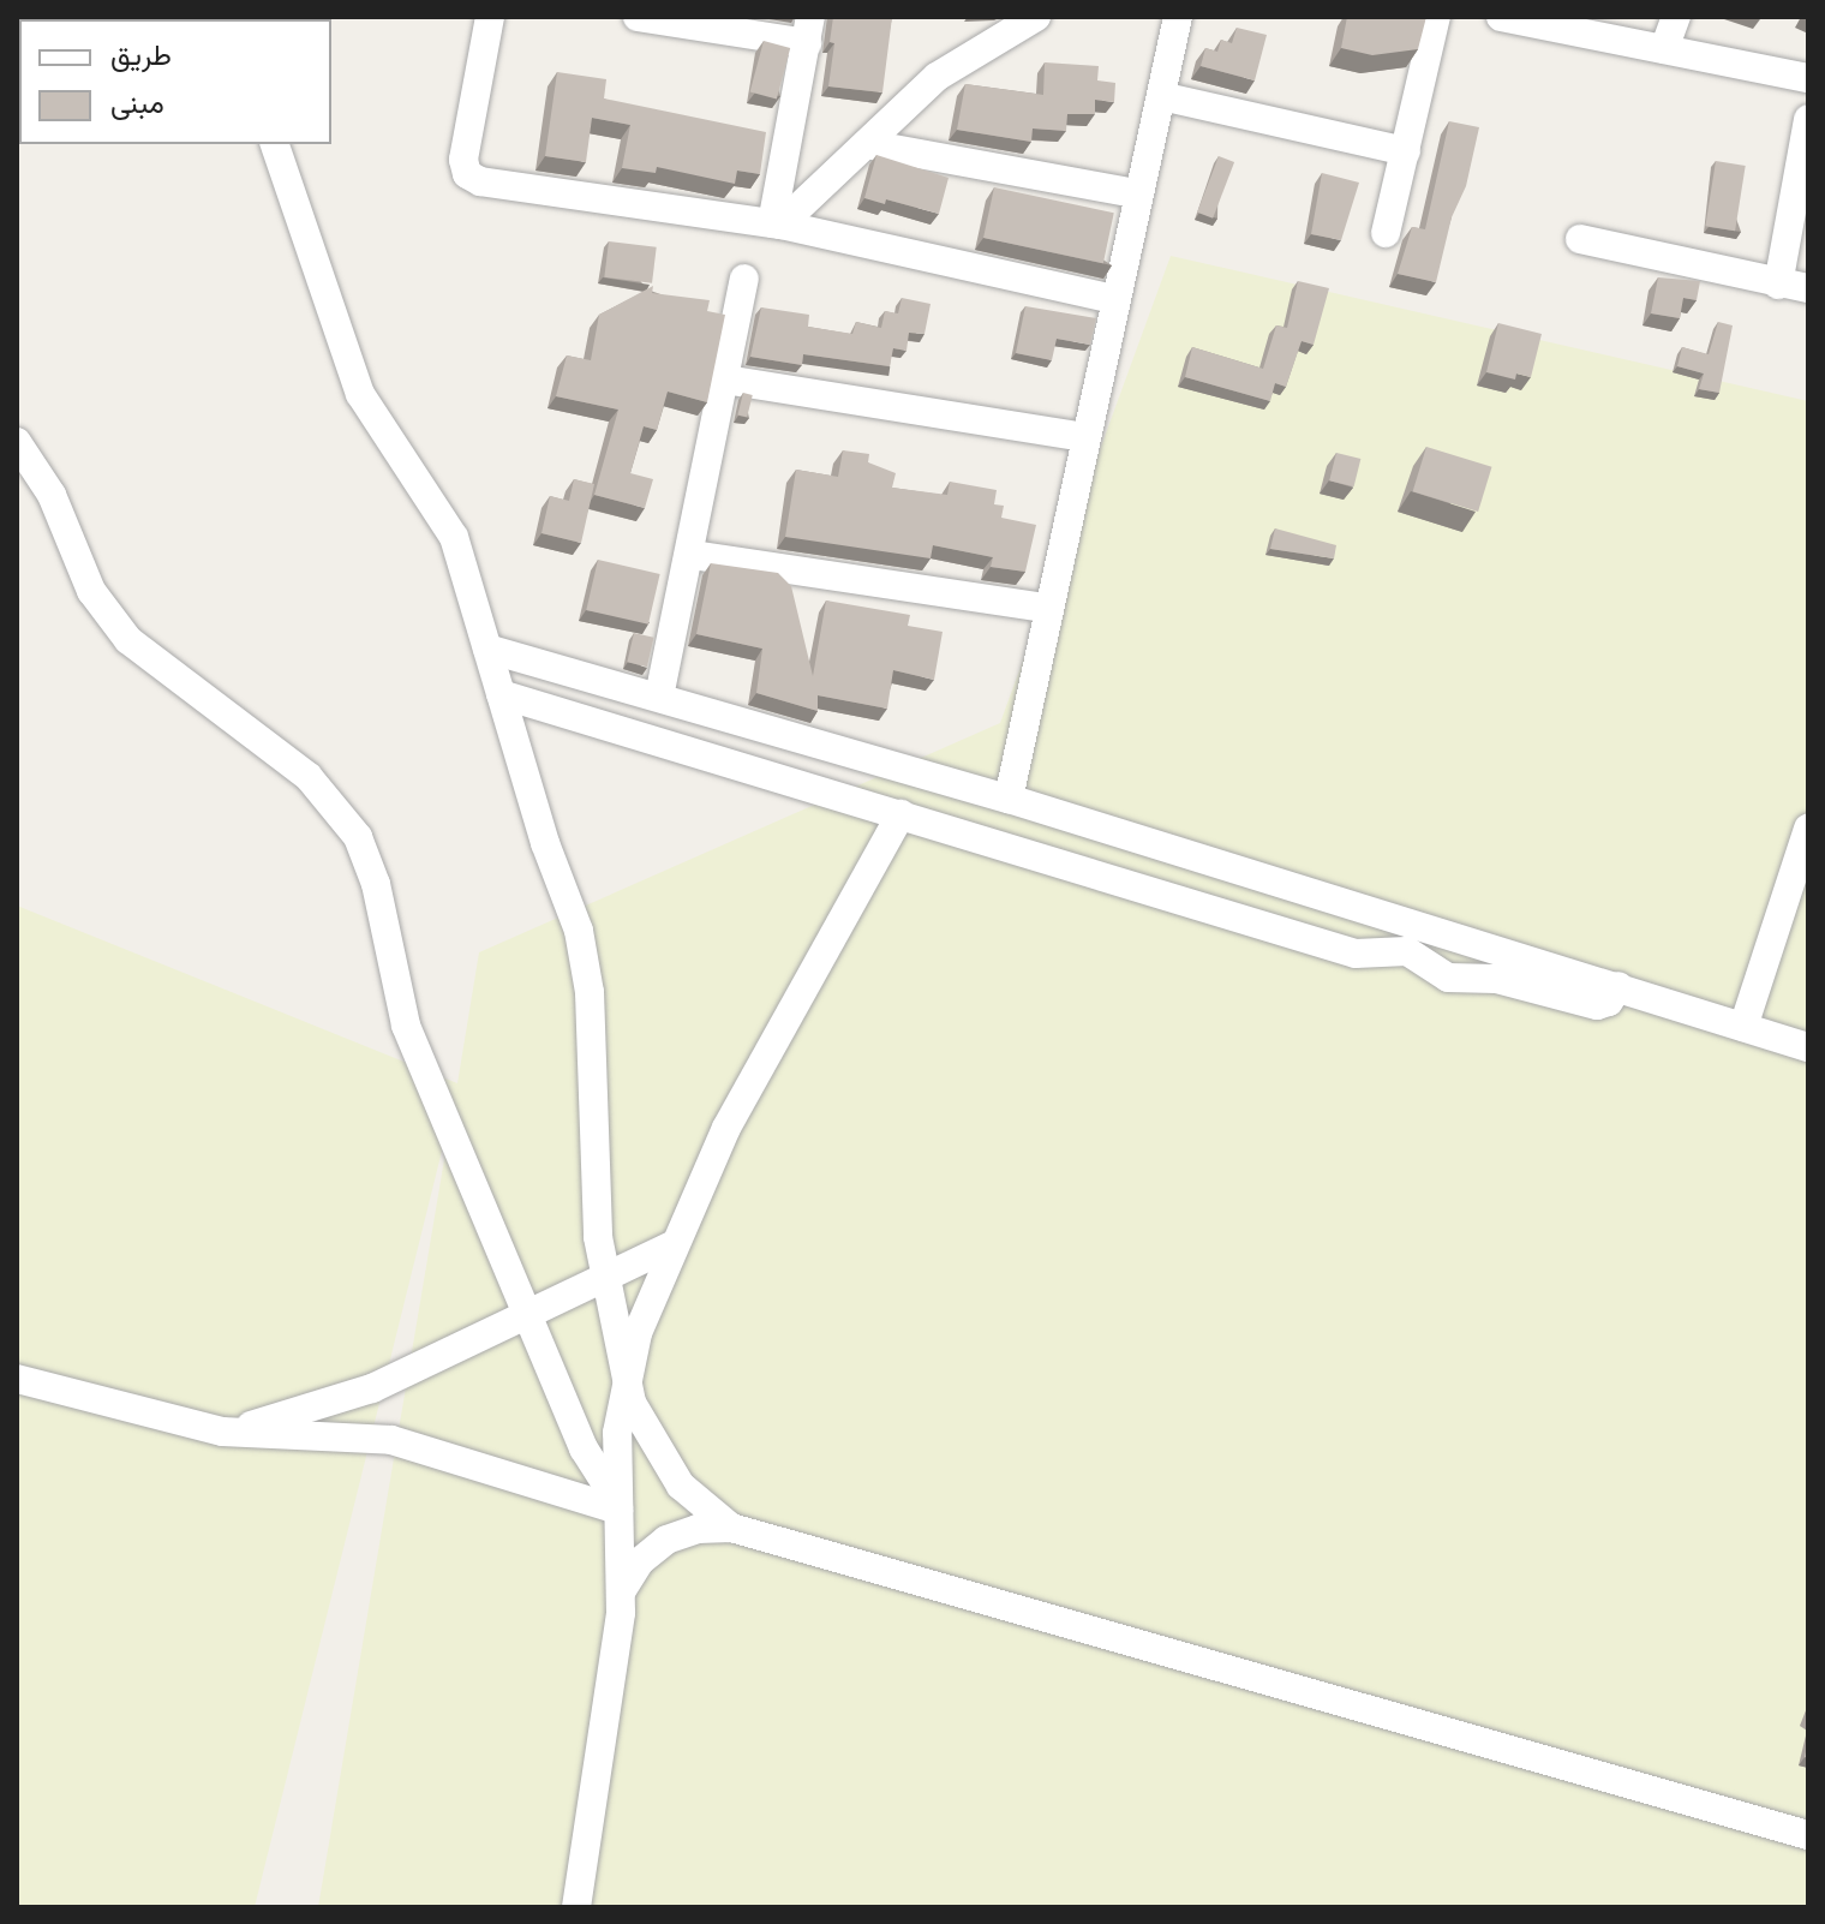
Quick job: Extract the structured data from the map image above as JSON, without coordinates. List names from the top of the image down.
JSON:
{
  "legend": ["طريق", "مبنى"]
}
